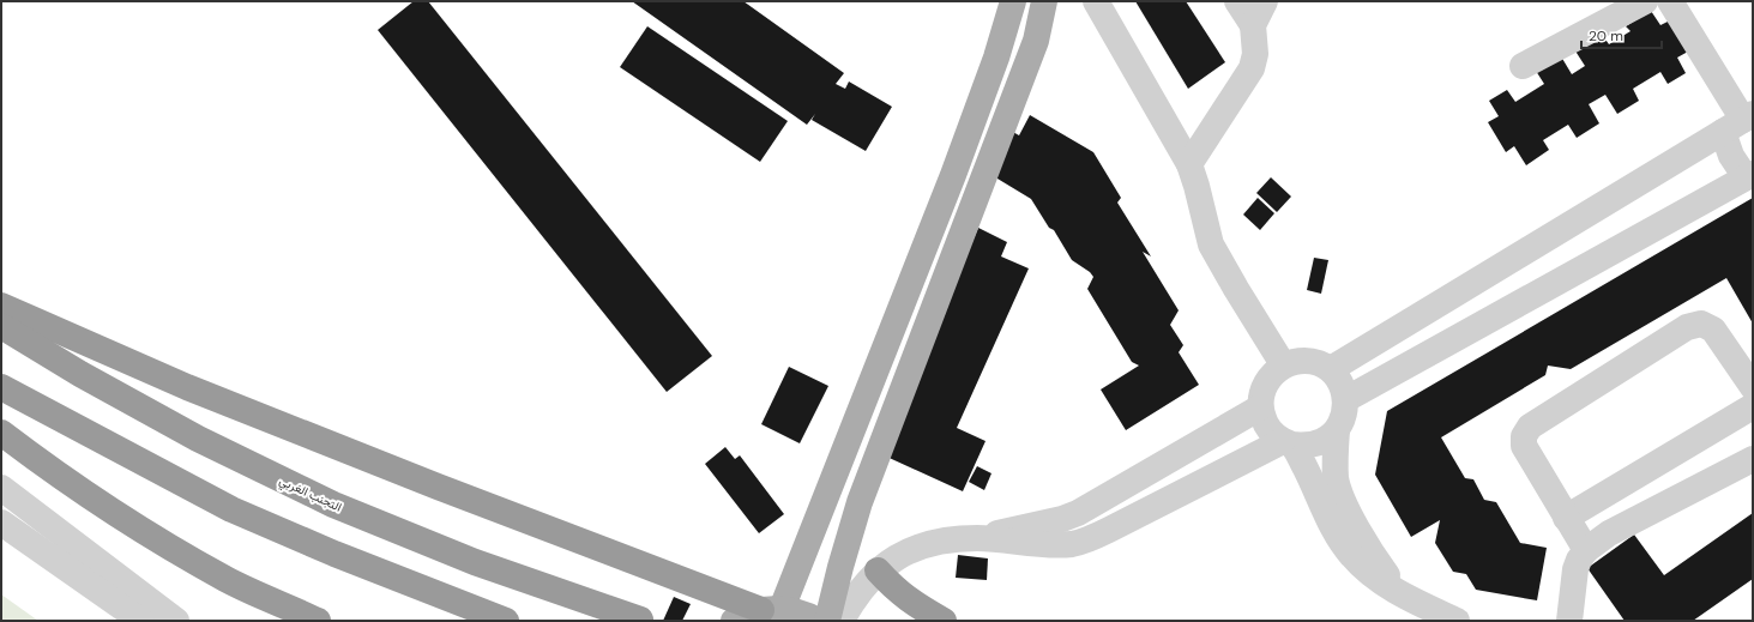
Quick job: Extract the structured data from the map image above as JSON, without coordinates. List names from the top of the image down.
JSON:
{
  "streets": {
    "highway": ["التجنب الغربي"]
  },
  "scale_bar": "20 m"
}
